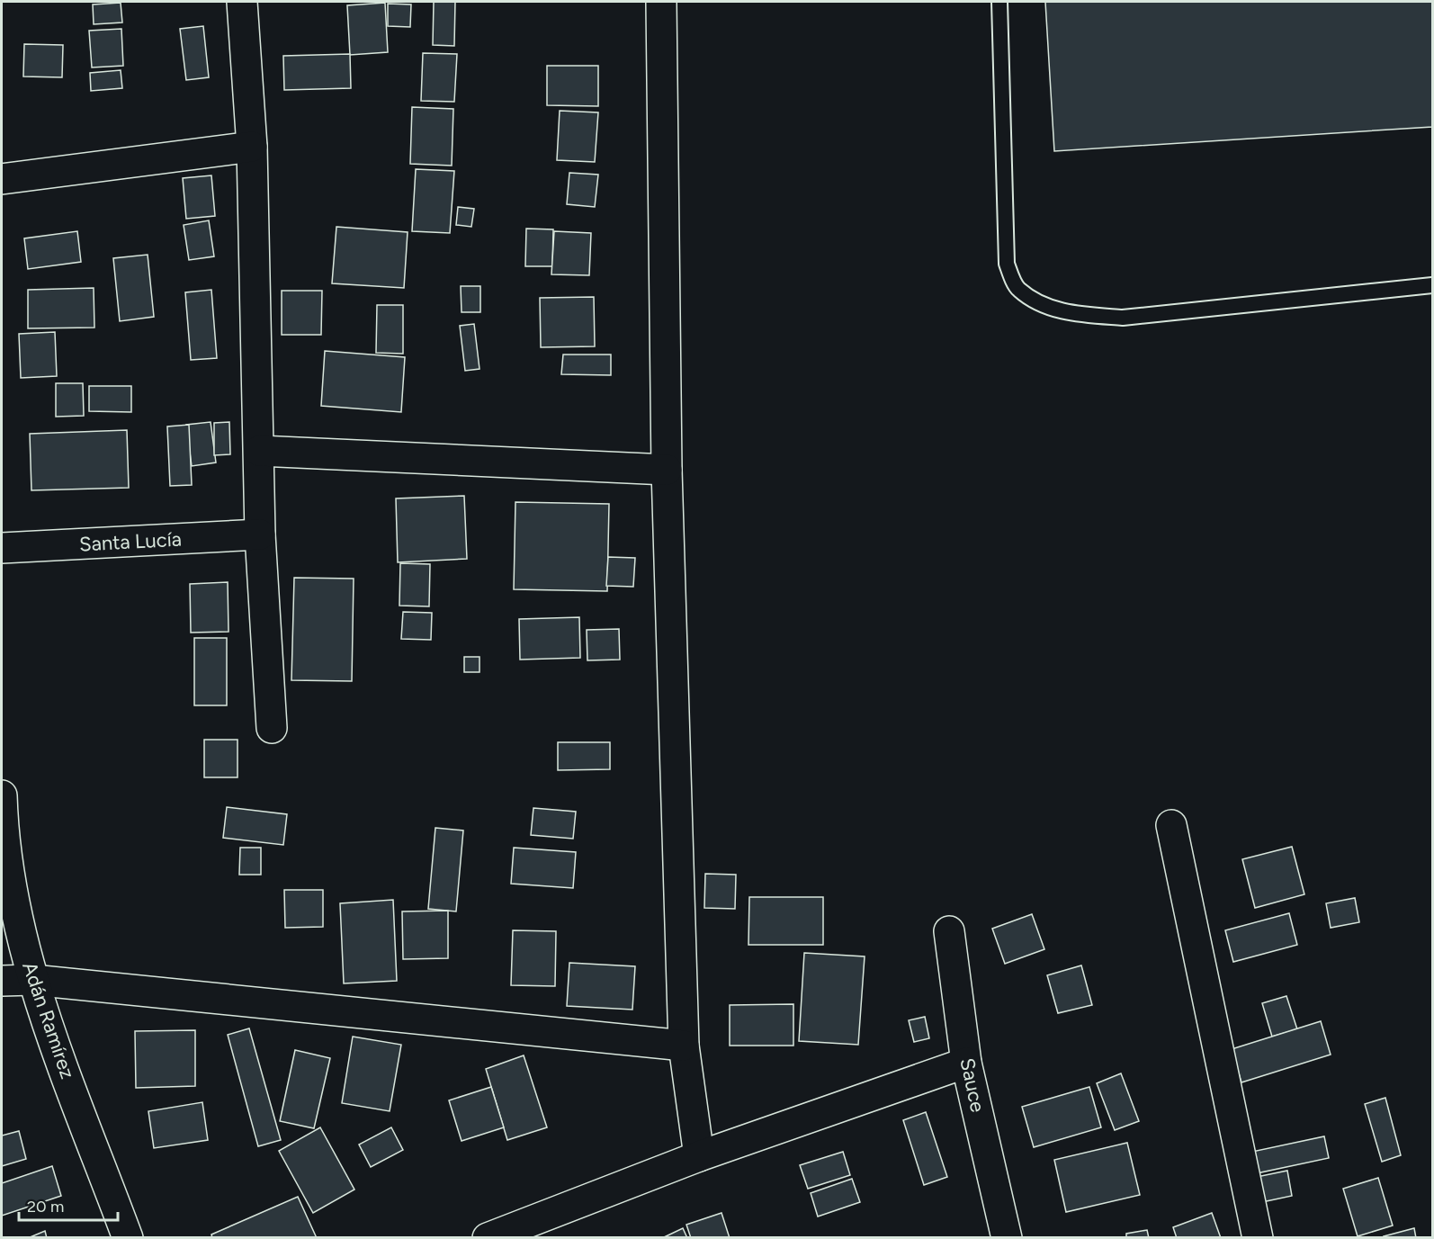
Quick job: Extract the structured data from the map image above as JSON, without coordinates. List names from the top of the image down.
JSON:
{
  "streets": {
    "street": ["Santa Lucía", "Adán Ramírez", "Sauce"]
  },
  "scale_bar": "20 m"
}
